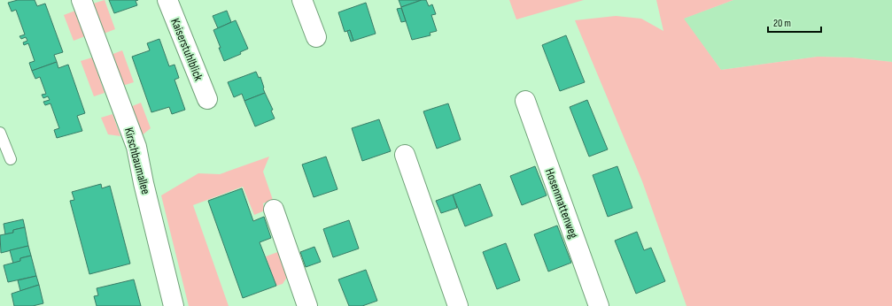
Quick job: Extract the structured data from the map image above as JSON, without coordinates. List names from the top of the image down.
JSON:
{
  "streets": {
    "street": ["Kaiserstuhlblick", "Kirschbaumallee", "Hosenmattenweg"]
  },
  "scale_bar": "20 m"
}
